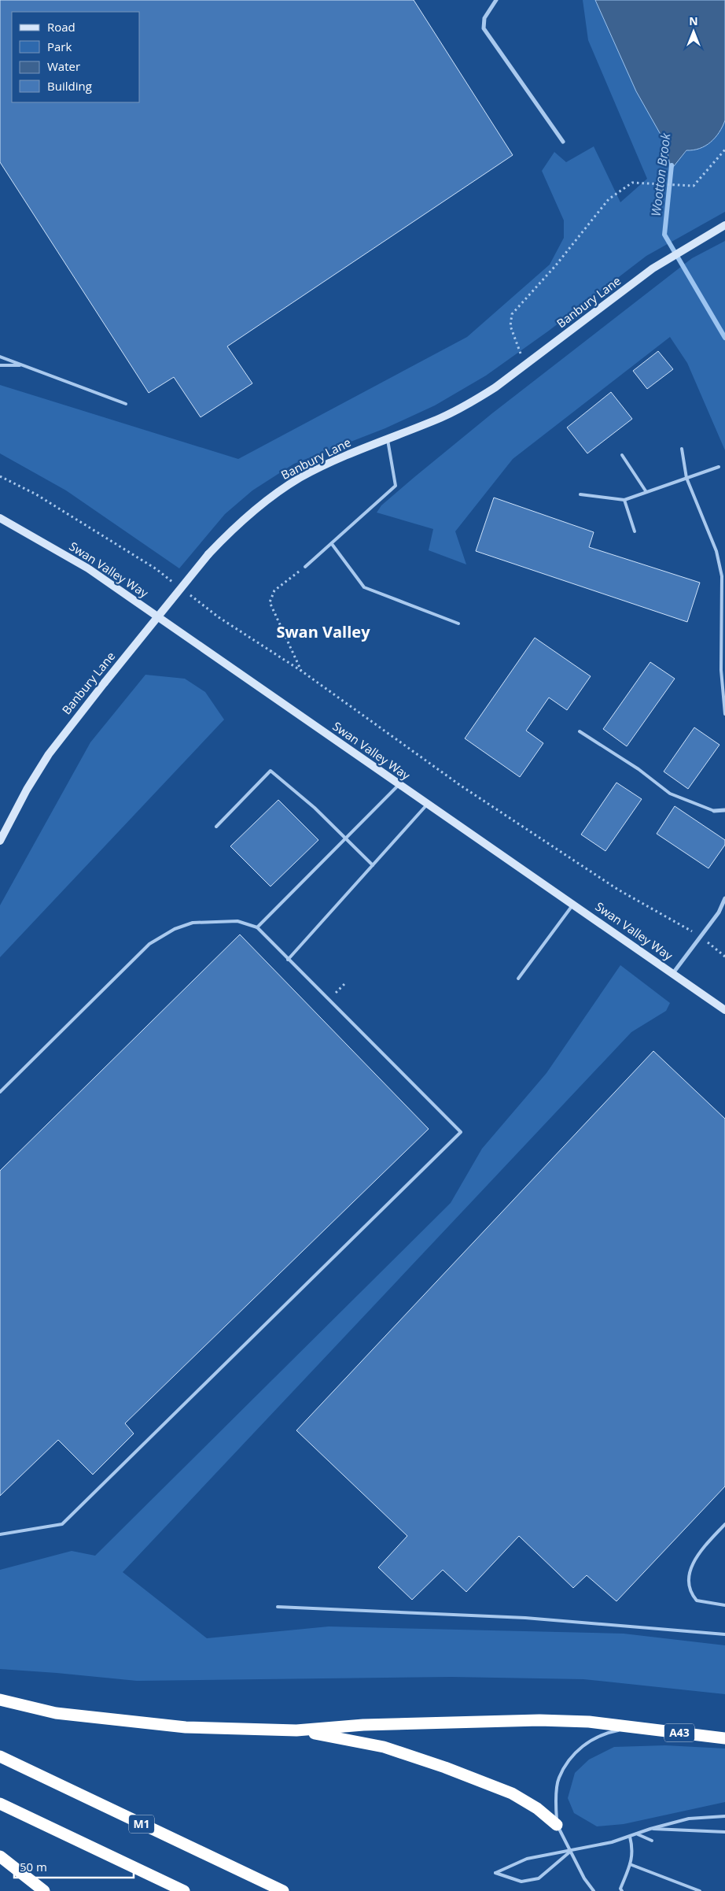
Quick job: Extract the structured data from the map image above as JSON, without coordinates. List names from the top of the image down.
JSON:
{
  "streets": {
    "highway": ["A43", "M1"],
    "street": ["Banbury Lane", "Swan Valley Way"]
  },
  "districts": ["Swan Valley"],
  "water": ["Wootton Brook"],
  "legend": [
    "Road",
    "Park",
    "Water",
    "Building"
  ],
  "scale_bar": "50 m",
  "north": "top"
}
